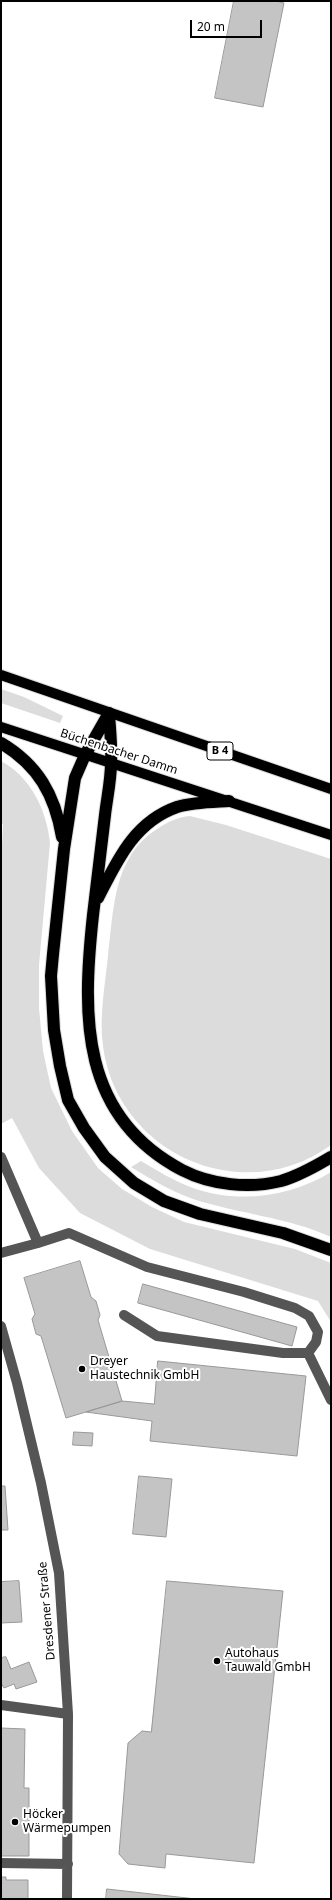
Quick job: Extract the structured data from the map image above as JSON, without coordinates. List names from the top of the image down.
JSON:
{
  "streets": {
    "main road": ["B 4", "Büchenbacher Damm"],
    "street": ["Dresdener Straße"]
  },
  "places": ["Dreyer Haustechnik GmbH", "Autohaus Tauwald GmbH", "Höcker Wärmepumpen"],
  "scale_bar": "20 m"
}
